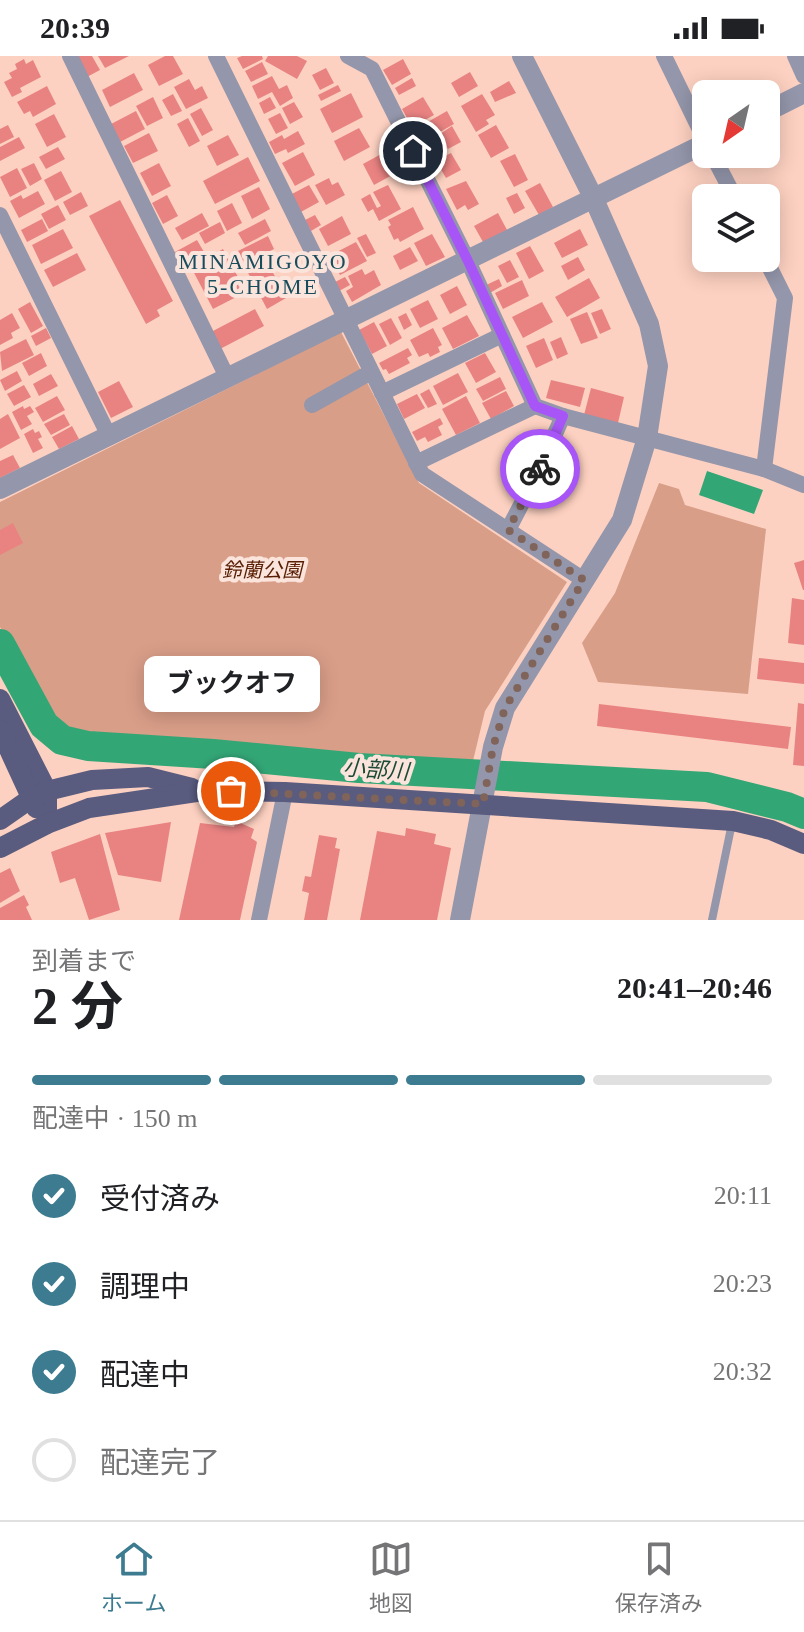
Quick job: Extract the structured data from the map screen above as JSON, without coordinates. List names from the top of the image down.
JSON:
{
  "districts": ["MINAMIGOYO 5-CHOME"],
  "water": ["小部川"],
  "parks": ["鈴蘭公園"],
  "places": ["ブックオフ"],
  "north": "bottom left",
  "page": {
    "status": "20:39",
    "bubble": "ブックオフ",
    "heading": ["2 分", "到着まで", "20:41–20:46"],
    "bar": "配達中 · 150 m",
    "list": [
      ["受付済み", "20:11"],
      ["調理中", "20:23"],
      ["配達中", "20:32"],
      "配達完了"
    ],
    "tabs": ["ホーム", "地図", "保存済み"]
  }
}
